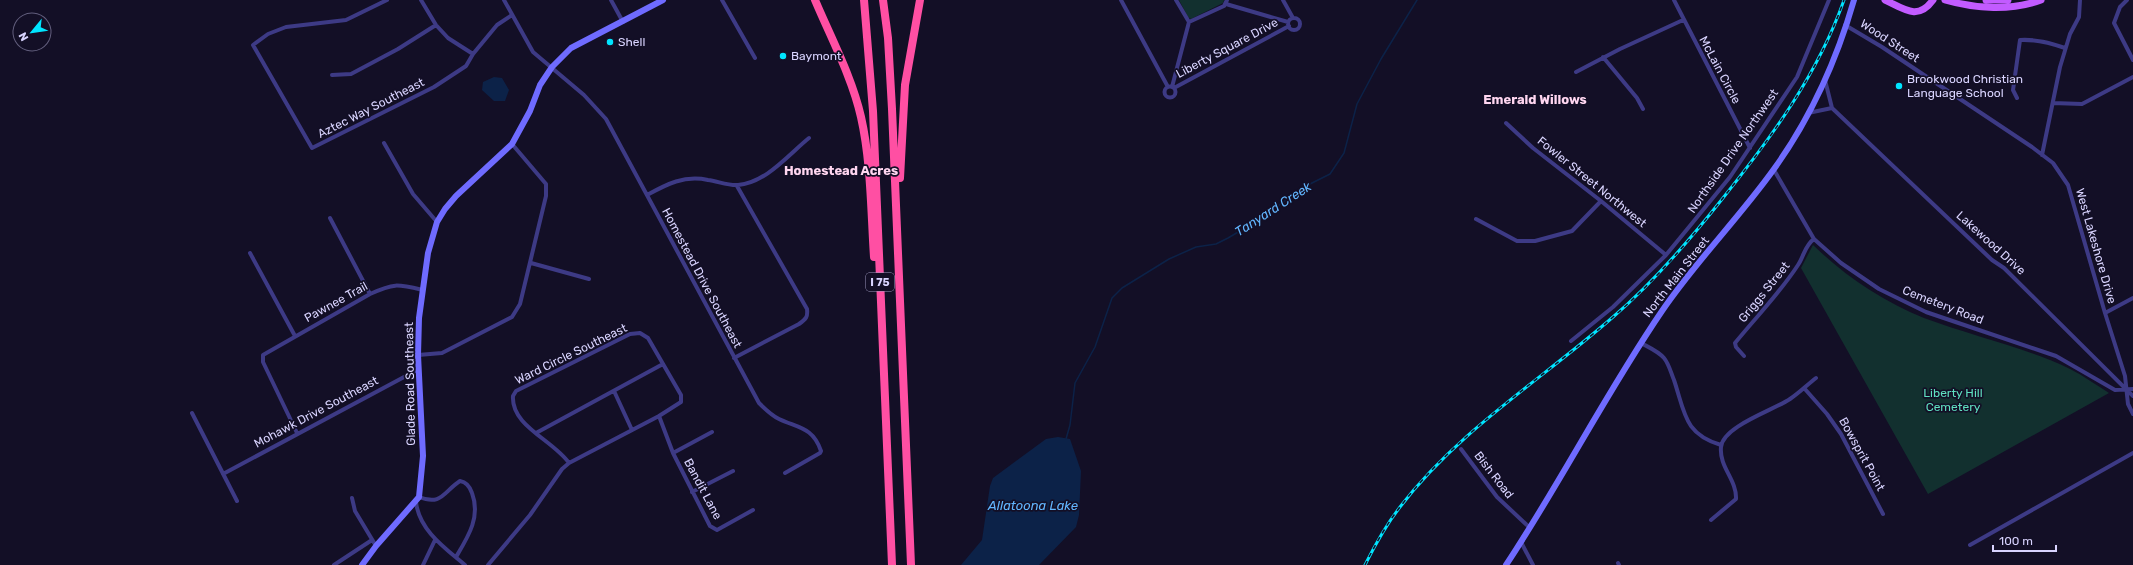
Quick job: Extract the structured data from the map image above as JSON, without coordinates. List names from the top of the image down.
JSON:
{
  "streets": {
    "highway": ["I 75"],
    "street": [
      "Wood Street",
      "Liberty Square Drive",
      "McLain Circle",
      "Aztec Way Southeast",
      "Northside Drive Northwest",
      "Fowler Street Northwest",
      "Lakewood Drive",
      "West Lakeshore Drive",
      "North Main Street",
      "Homestead Drive Southeast",
      "Griggs Street",
      "Pawnee Trail",
      "Cemetery Road",
      "Ward Circle Southeast",
      "Glade Road Southeast",
      "Mohawk Drive Southeast",
      "Bowsprit Point",
      "Bish Road",
      "Bandit Lane"
    ]
  },
  "crossings": [
    ["Wood Street", "West Lakeshore Drive"],
    ["Wood Street", "North Main Street"],
    ["McLain Circle", "Northside Drive Northwest"],
    ["Aztec Way Southeast", "Homestead Drive Southeast"],
    ["Northside Drive Northwest", "Fowler Street Northwest"],
    ["Lakewood Drive", "West Lakeshore Drive"],
    ["Lakewood Drive", "Cemetery Road"],
    ["West Lakeshore Drive", "Cemetery Road"],
    ["North Main Street", "Cemetery Road"],
    ["North Main Street", "Bish Road"],
    ["Homestead Drive Southeast", "Glade Road Southeast"],
    ["Griggs Street", "Cemetery Road"],
    ["Pawnee Trail", "Glade Road Southeast"],
    ["Pawnee Trail", "Mohawk Drive Southeast"],
    ["Ward Circle Southeast", "Bandit Lane"],
    ["Glade Road Southeast", "Mohawk Drive Southeast"]
  ],
  "districts": ["Emerald Willows", "Homestead Acres"],
  "water": ["Tanyard Creek", "Allatoona Lake"],
  "parks": ["Liberty Hill Cemetery"],
  "places": ["Shell", "Baymont", "Brookwood Christian Language School"],
  "scale_bar": "100 m",
  "north": "bottom left"
}
